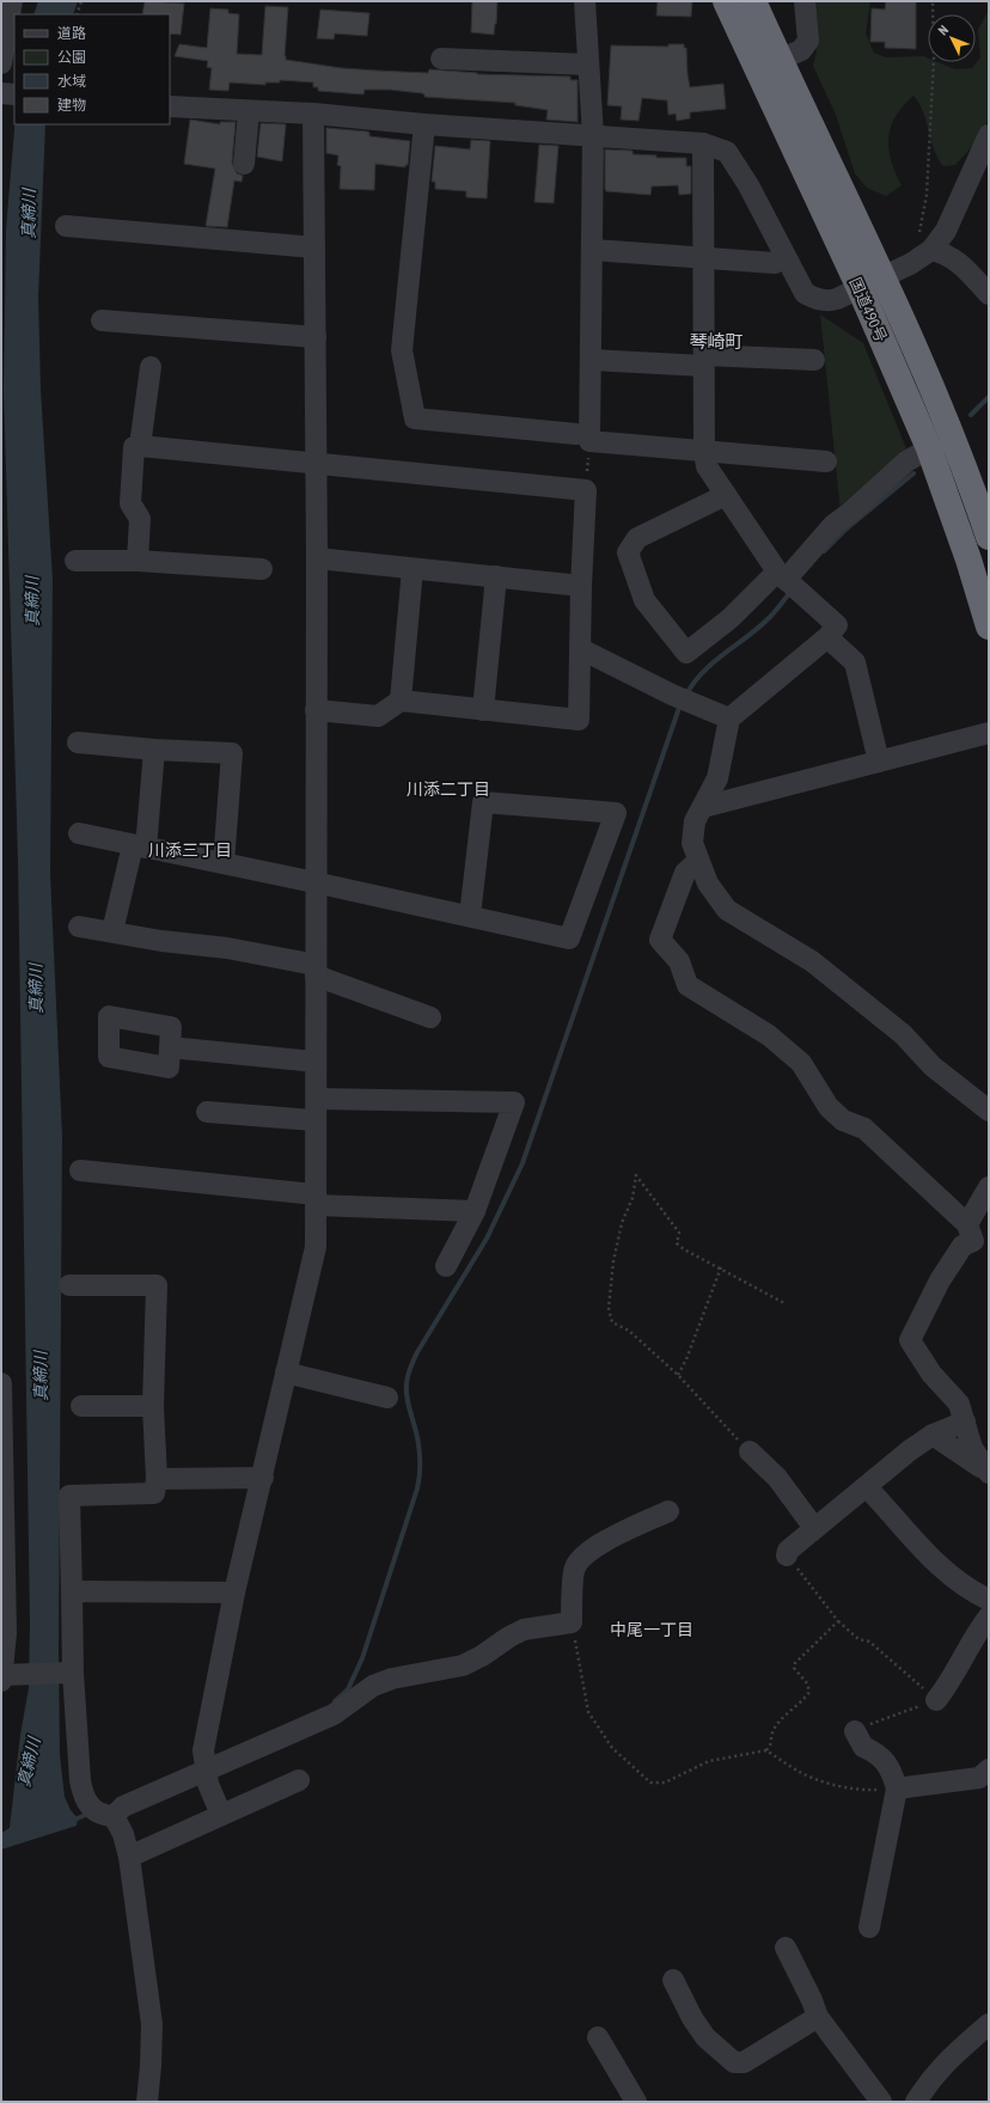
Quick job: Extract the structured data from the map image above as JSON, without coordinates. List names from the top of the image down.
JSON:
{
  "streets": {
    "highway": ["国道490号"]
  },
  "districts": [
    "琴崎町",
    "川添二丁目",
    "川添三丁目",
    "中尾一丁目"
  ],
  "water": ["真締川"],
  "legend": [
    "道路",
    "公園",
    "水域",
    "建物"
  ],
  "north": "top left"
}
